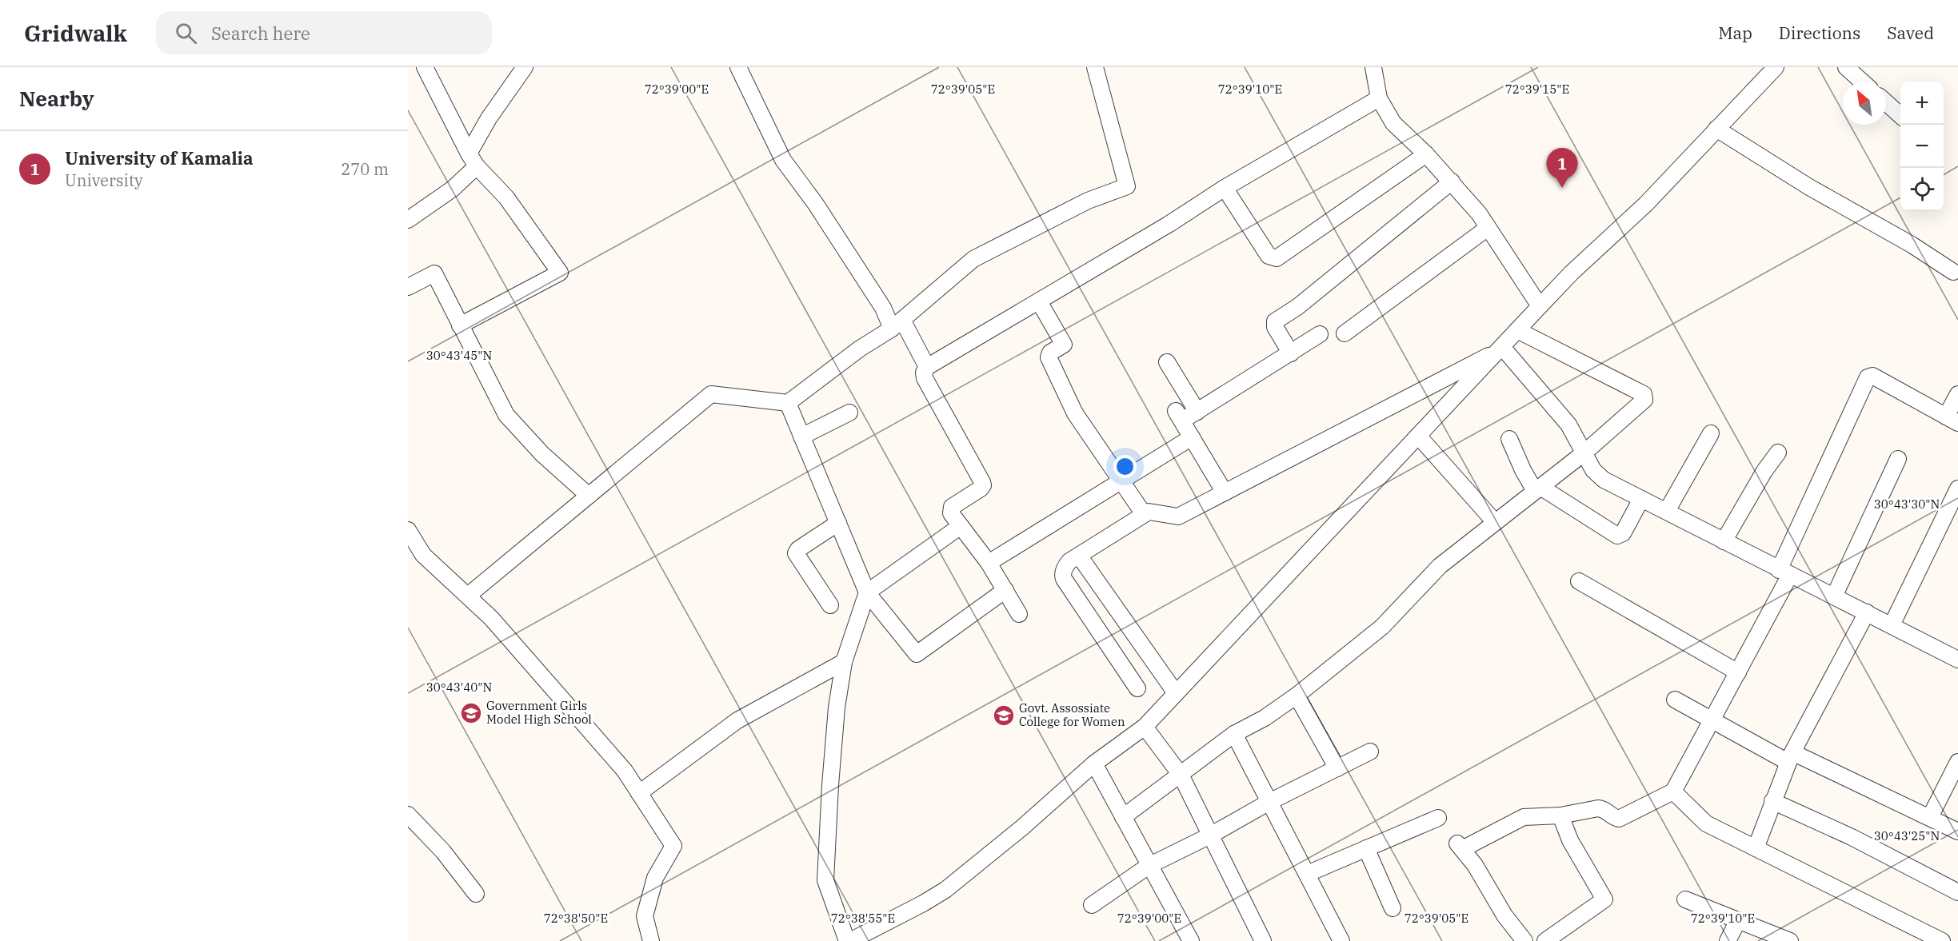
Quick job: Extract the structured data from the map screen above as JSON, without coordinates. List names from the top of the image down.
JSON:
{
  "places": {
    "school or university": ["Government Girls Model High School", "Govt. Assossiate College for Women"]
  },
  "north": "top left",
  "page": {
    "header": "Gridwalk",
    "search": "Search here",
    "nav": ["Map", "Directions", "Saved"],
    "heading": "Nearby",
    "map_buttons": ["+", "−"],
    "list": [
      {
        "mark": "1",
        "name": "University of Kamalia",
        "note": "University",
        "value": "270 m"
      }
    ],
    "pins": "1"
  },
  "coordinates": [
    "72°39'00\"E",
    "72°39'05\"E",
    "72°39'10\"E",
    "72°39'15\"E",
    "30°43'45\"N",
    "30°43'30\"N",
    "30°43'40\"N",
    "30°43'25\"N",
    "72°38'50\"E",
    "72°38'55\"E"
  ]
}
